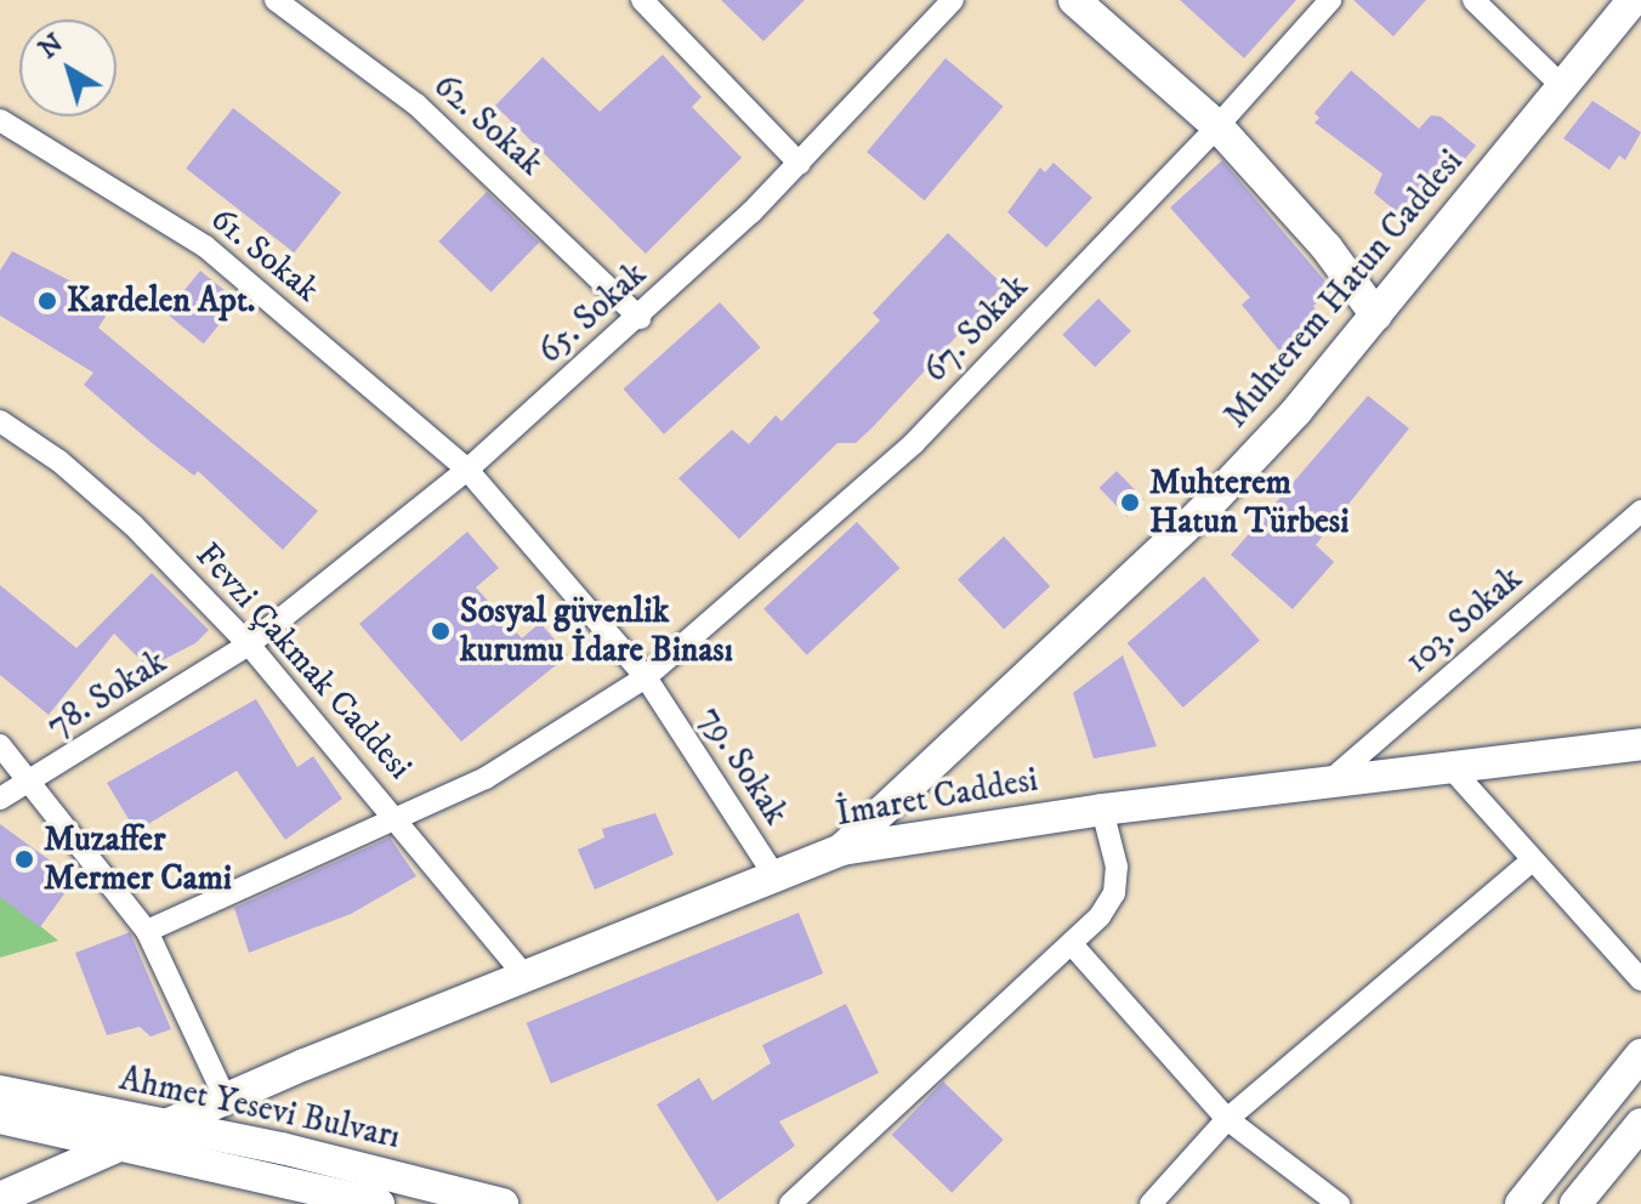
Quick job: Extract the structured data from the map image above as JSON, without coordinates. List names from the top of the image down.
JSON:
{
  "streets": {
    "street": [
      "62. Sokak",
      "61. Sokak",
      "Muhterem Hatun Caddesi",
      "65. Sokak",
      "67. Sokak",
      "103. Sokak",
      "Fevzi Çakmak Caddesi",
      "78. Sokak",
      "79. Sokak",
      "İmaret Caddesi",
      "Ahmet Yesevi Bulvarı"
    ]
  },
  "crossings": [
    ["62. Sokak", "65. Sokak"],
    ["61. Sokak", "65. Sokak"],
    ["61. Sokak", "79. Sokak"],
    ["Muhterem Hatun Caddesi", "İmaret Caddesi"],
    ["65. Sokak", "Fevzi Çakmak Caddesi"],
    ["65. Sokak", "78. Sokak"],
    ["65. Sokak", "79. Sokak"],
    ["67. Sokak", "Fevzi Çakmak Caddesi"],
    ["67. Sokak", "79. Sokak"],
    ["103. Sokak", "İmaret Caddesi"],
    ["Fevzi Çakmak Caddesi", "78. Sokak"],
    ["Fevzi Çakmak Caddesi", "İmaret Caddesi"],
    ["79. Sokak", "İmaret Caddesi"],
    ["İmaret Caddesi", "Ahmet Yesevi Bulvarı"]
  ],
  "places": [
    "Kardelen Apt.",
    "Muhterem Hatun Türbesi",
    "Sosyal güvenlik kurumu İdare Binası",
    "Muzaffer Mermer Cami"
  ],
  "north": "top left"
}
